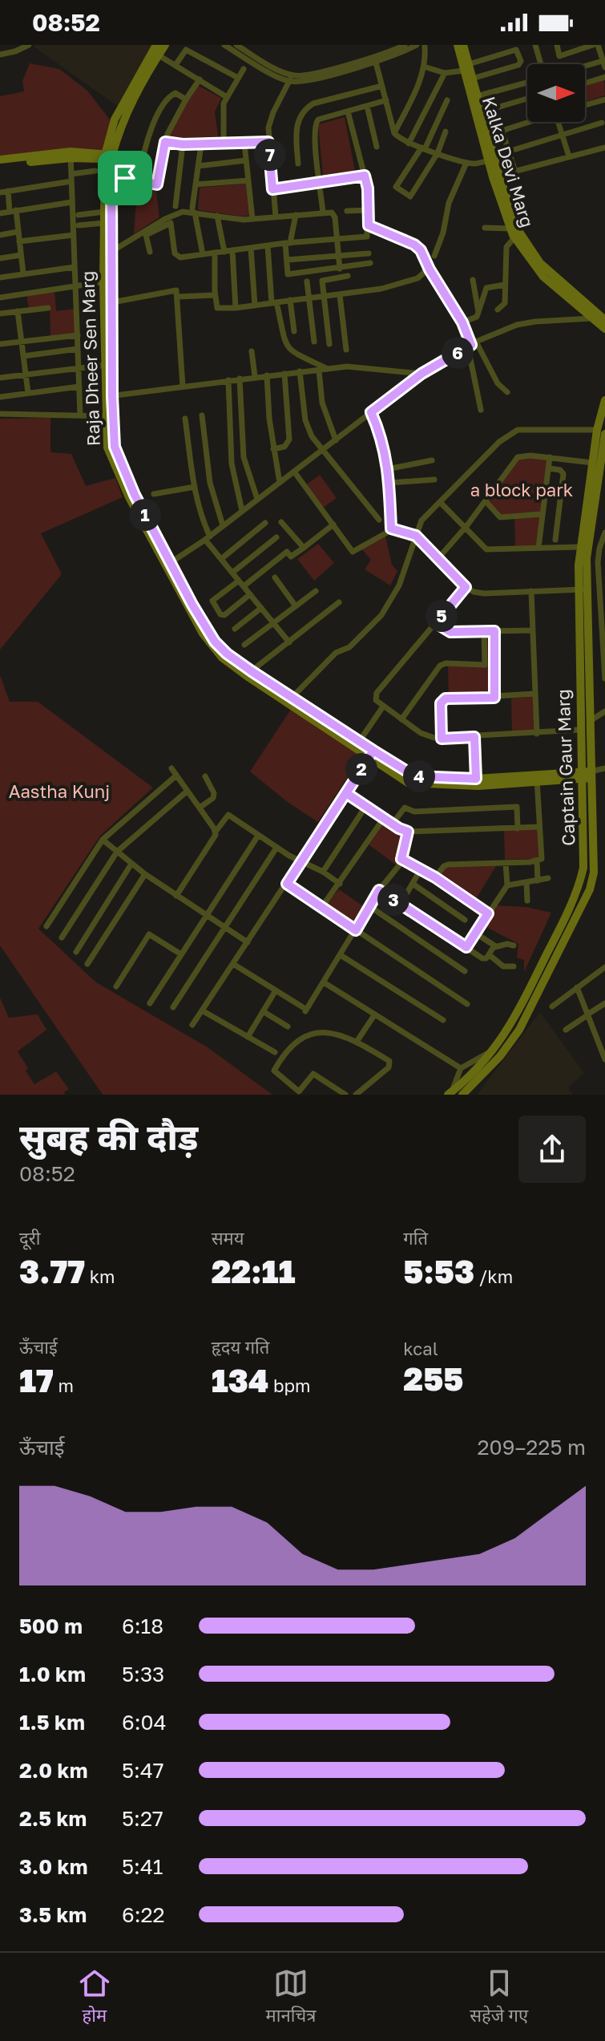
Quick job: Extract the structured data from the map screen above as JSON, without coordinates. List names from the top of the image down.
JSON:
{
  "streets": {
    "street": ["Kalka Devi Marg", "Raja Dheer Sen Marg", "Captain Gaur Marg"]
  },
  "crossings": [
    ["Raja Dheer Sen Marg", "Captain Gaur Marg"]
  ],
  "parks": ["a block park", "Aastha Kunj"],
  "north": "right",
  "page": {
    "status": "08:52",
    "pins": [
      "7",
      "6",
      "1",
      "5",
      "2",
      "4",
      "3"
    ],
    "heading": ["सुबह की दौड़", "08:52"],
    "stats": [
      ["दूरी", "3.77 km"],
      ["समय", "22:11"],
      ["गति", "5:53 /km"],
      ["ऊँचाई", "17 m"],
      ["हृदय गति", "134 bpm"],
      ["kcal", "255"]
    ],
    "chart": ["ऊँचाई", "209–225 m"],
    "list": [
      {
        "name": "500 m",
        "note": "6:18"
      },
      {
        "name": "1.0 km",
        "note": "5:33"
      },
      {
        "name": "1.5 km",
        "note": "6:04"
      },
      {
        "name": "2.0 km",
        "note": "5:47"
      },
      {
        "name": "2.5 km",
        "note": "5:27"
      },
      {
        "name": "3.0 km",
        "note": "5:41"
      },
      {
        "name": "3.5 km",
        "note": "6:22"
      }
    ],
    "tabs": ["होम", "मानचित्र", "सहेजे गए"]
  }
}
